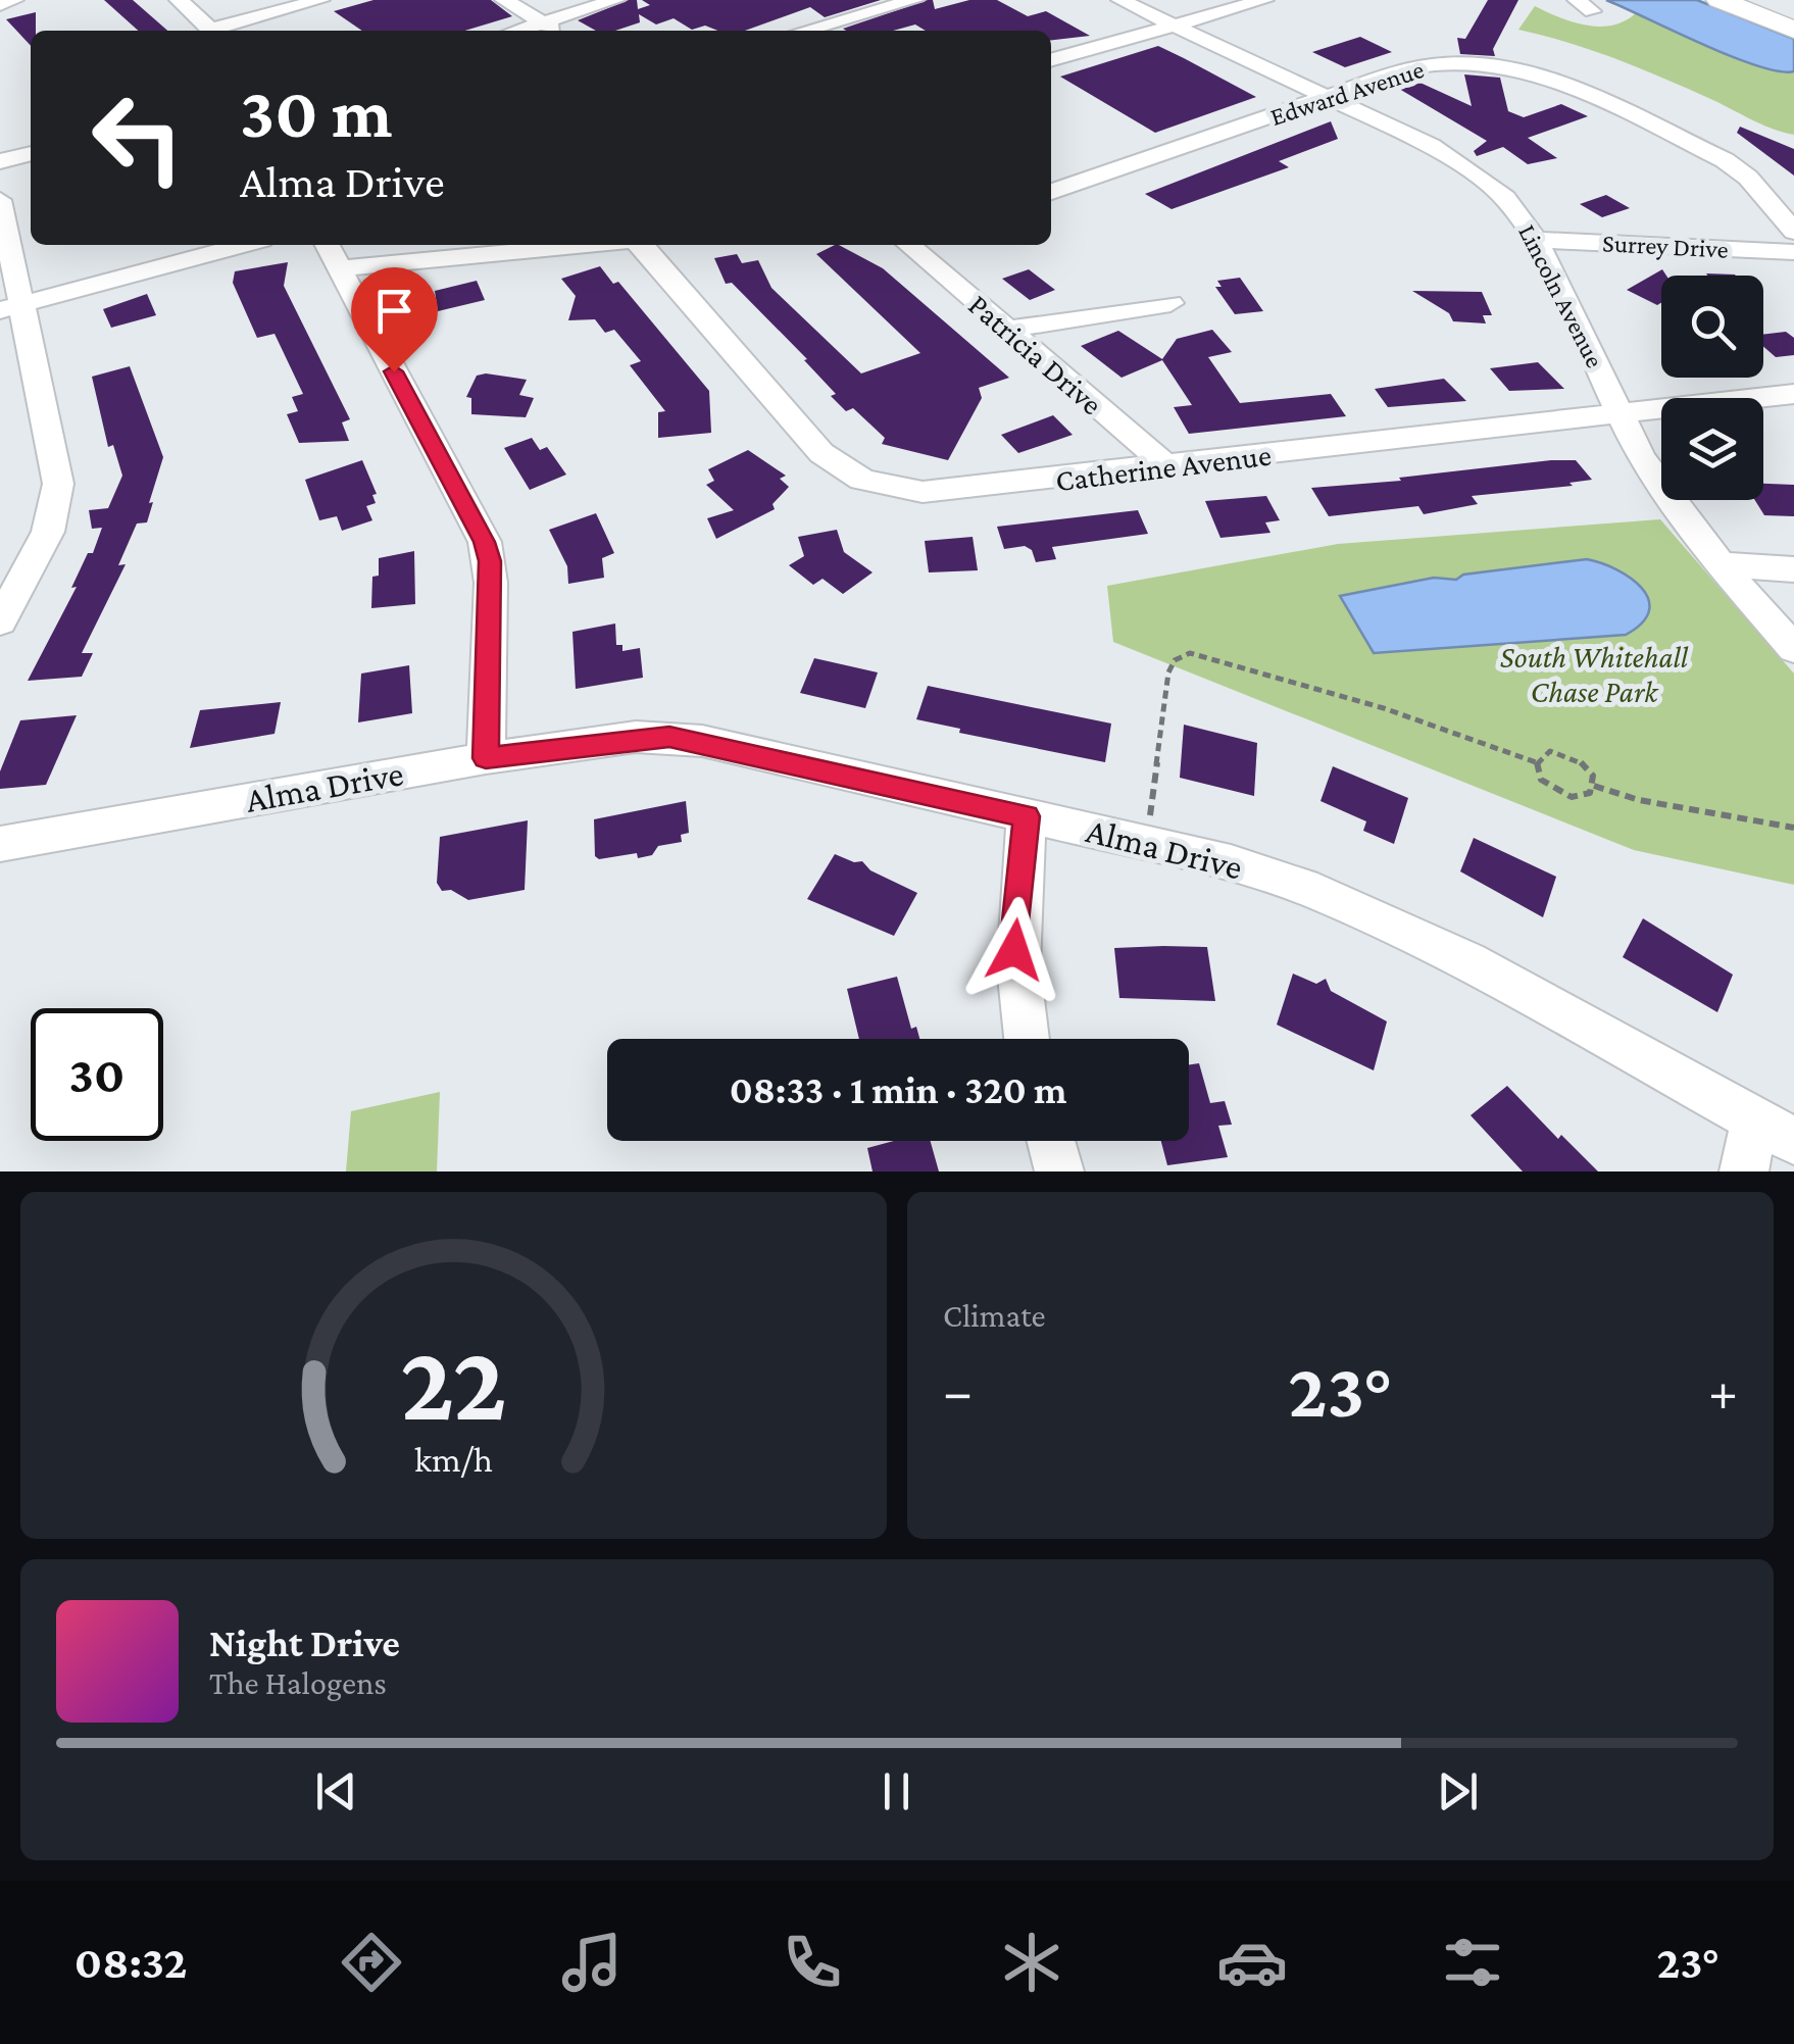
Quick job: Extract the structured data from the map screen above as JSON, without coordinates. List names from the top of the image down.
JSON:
{
  "streets": {
    "street": [
      "Edward Avenue",
      "Surrey Drive",
      "Lincoln Avenue",
      "Patricia Drive",
      "Catherine Avenue",
      "Alma Drive"
    ]
  },
  "crossings": [
    ["Edward Avenue", "Lincoln Avenue"],
    ["Surrey Drive", "Lincoln Avenue"],
    ["Lincoln Avenue", "Catherine Avenue"],
    ["Patricia Drive", "Catherine Avenue"]
  ],
  "parks": ["South Whitehall Chase Park"],
  "page": {
    "turn": ["30 m", "Alma Drive"],
    "limit": "30",
    "trip": "08:33 · 1 min · 320 m",
    "tile": "Climate",
    "heat": ["−", "23°", "+"],
    "song": ["Night Drive", "The Halogens"],
    "tabs": ["08:32", "23°"],
    "gauge": ["22", "km/h"]
  }
}
